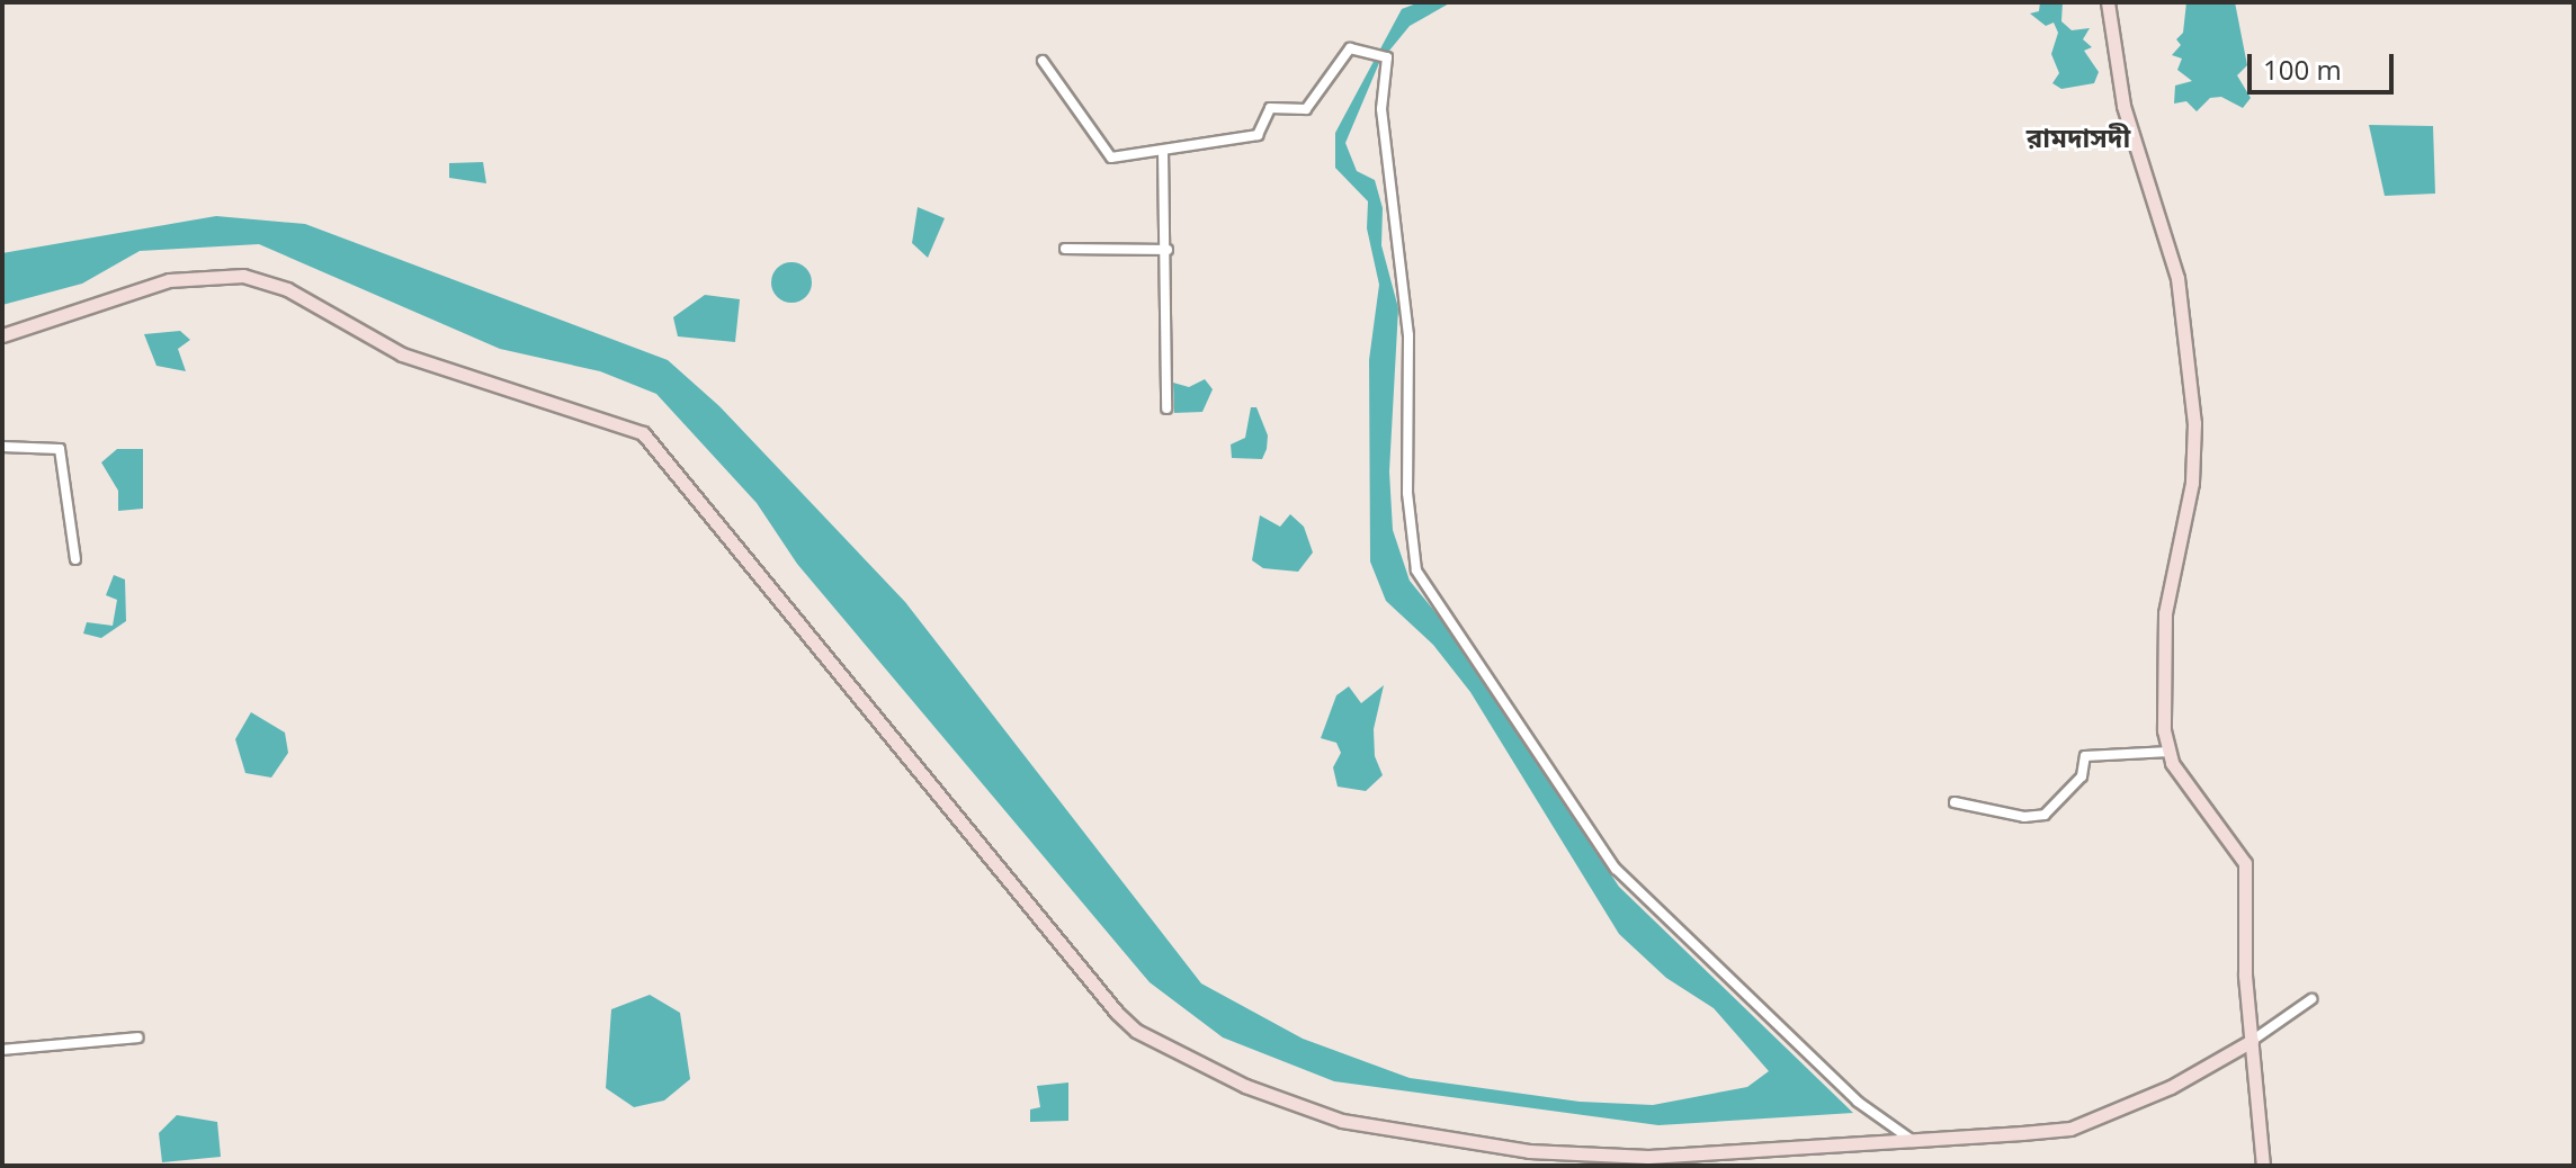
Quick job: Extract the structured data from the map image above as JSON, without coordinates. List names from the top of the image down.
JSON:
{
  "districts": ["রামদাসদী"],
  "scale_bar": "100 m"
}
